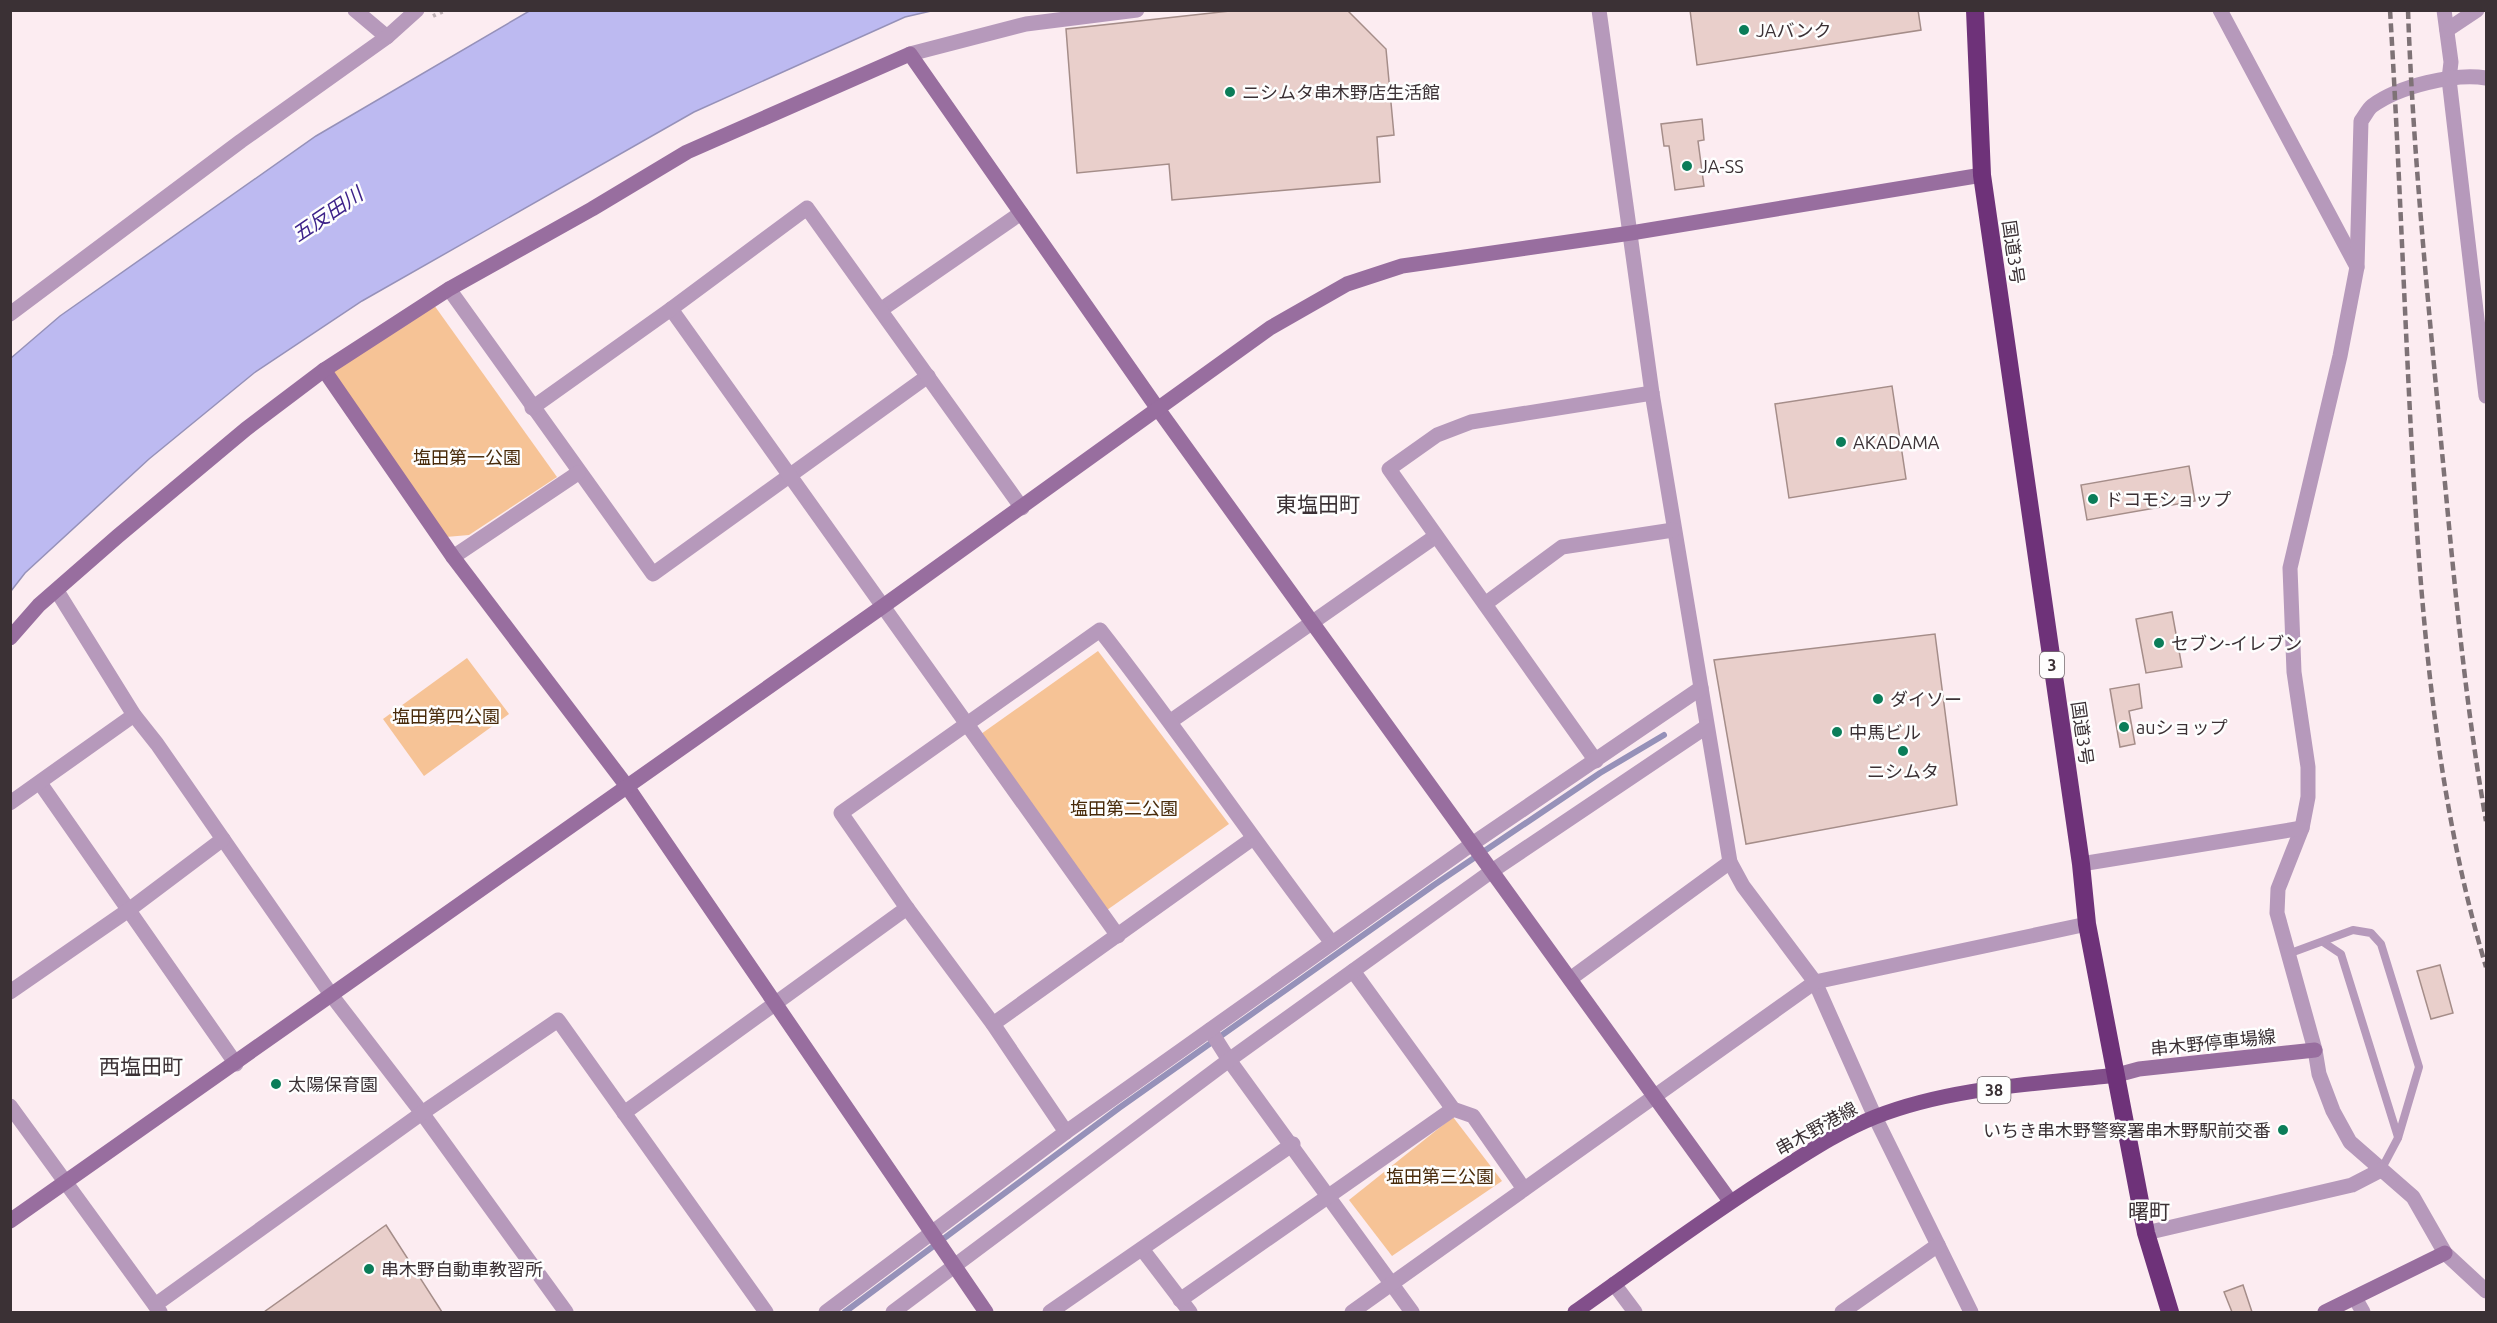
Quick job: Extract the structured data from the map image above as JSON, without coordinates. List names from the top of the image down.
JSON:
{
  "streets": {
    "highway": ["国道3号", "3"],
    "main road": ["38", "串木野港線"],
    "street": ["串木野停車場線"]
  },
  "crossings": [
    ["国道3号", "串木野停車場線"],
    ["国道3号", "串木野港線"],
    ["串木野停車場線", "串木野港線"]
  ],
  "districts": ["東塩田町", "西塩田町", "曙町"],
  "water": ["五反田川"],
  "parks": [
    "塩田第一公園",
    "塩田第四公園",
    "塩田第二公園",
    "塩田第三公園"
  ],
  "places": [
    "JAバンク",
    "ニシムタ串木野店生活館",
    "JA-SS",
    "AKADAMA",
    "ドコモショップ",
    "セブン-イレブン",
    "ダイソー",
    "auショップ",
    "中馬ビル",
    "ニシムタ",
    "太陽保育園",
    "いちき串木野警察署串木野駅前交番",
    "串木野自動車教習所"
  ]
}
